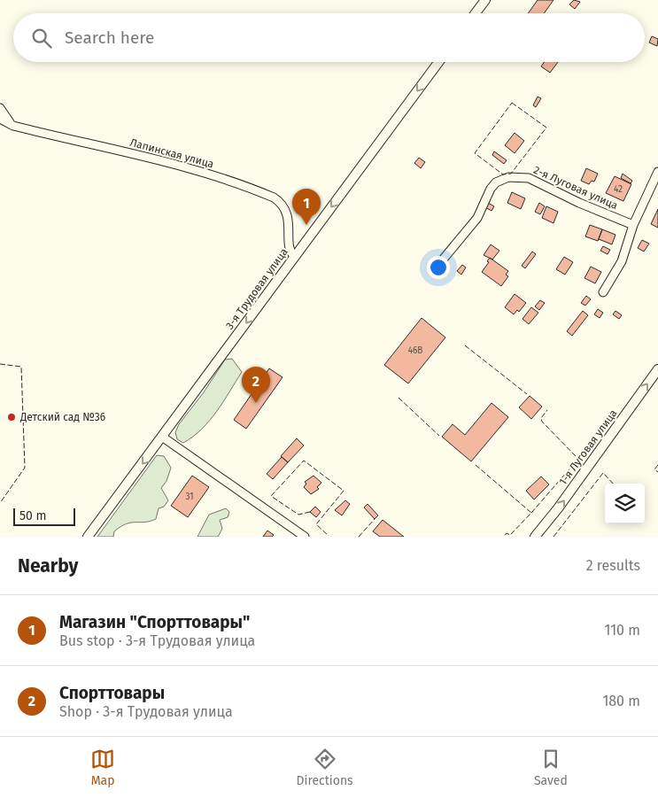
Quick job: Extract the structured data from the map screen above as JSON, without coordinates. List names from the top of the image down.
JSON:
{
  "streets": {
    "street": [
      "Лапинская улица",
      "2-я Луговая улица",
      "3-я Трудовая улица",
      "1-я Луговая улица"
    ]
  },
  "crossings": [
    ["Лапинская улица", "3-я Трудовая улица"]
  ],
  "one_way": ["3-я Трудовая улица", "1-я Луговая улица"],
  "places": ["Детский сад №36"],
  "house_numbers": ["42", "46В", "31"],
  "scale_bar": "50 m",
  "page": {
    "search": "Search here",
    "pins": ["1", "2"],
    "scale": "50 m",
    "heading": ["Nearby", "2 results"],
    "list": [
      {
        "mark": "1",
        "name": "Магазин \"Спорттовары\"",
        "note": "Bus stop · 3-я Трудовая улица",
        "value": "110 m"
      },
      {
        "mark": "2",
        "name": "Спорттовары",
        "note": "Shop · 3-я Трудовая улица",
        "value": "180 m"
      }
    ],
    "nav": ["Map", "Directions", "Saved"]
  }
}
